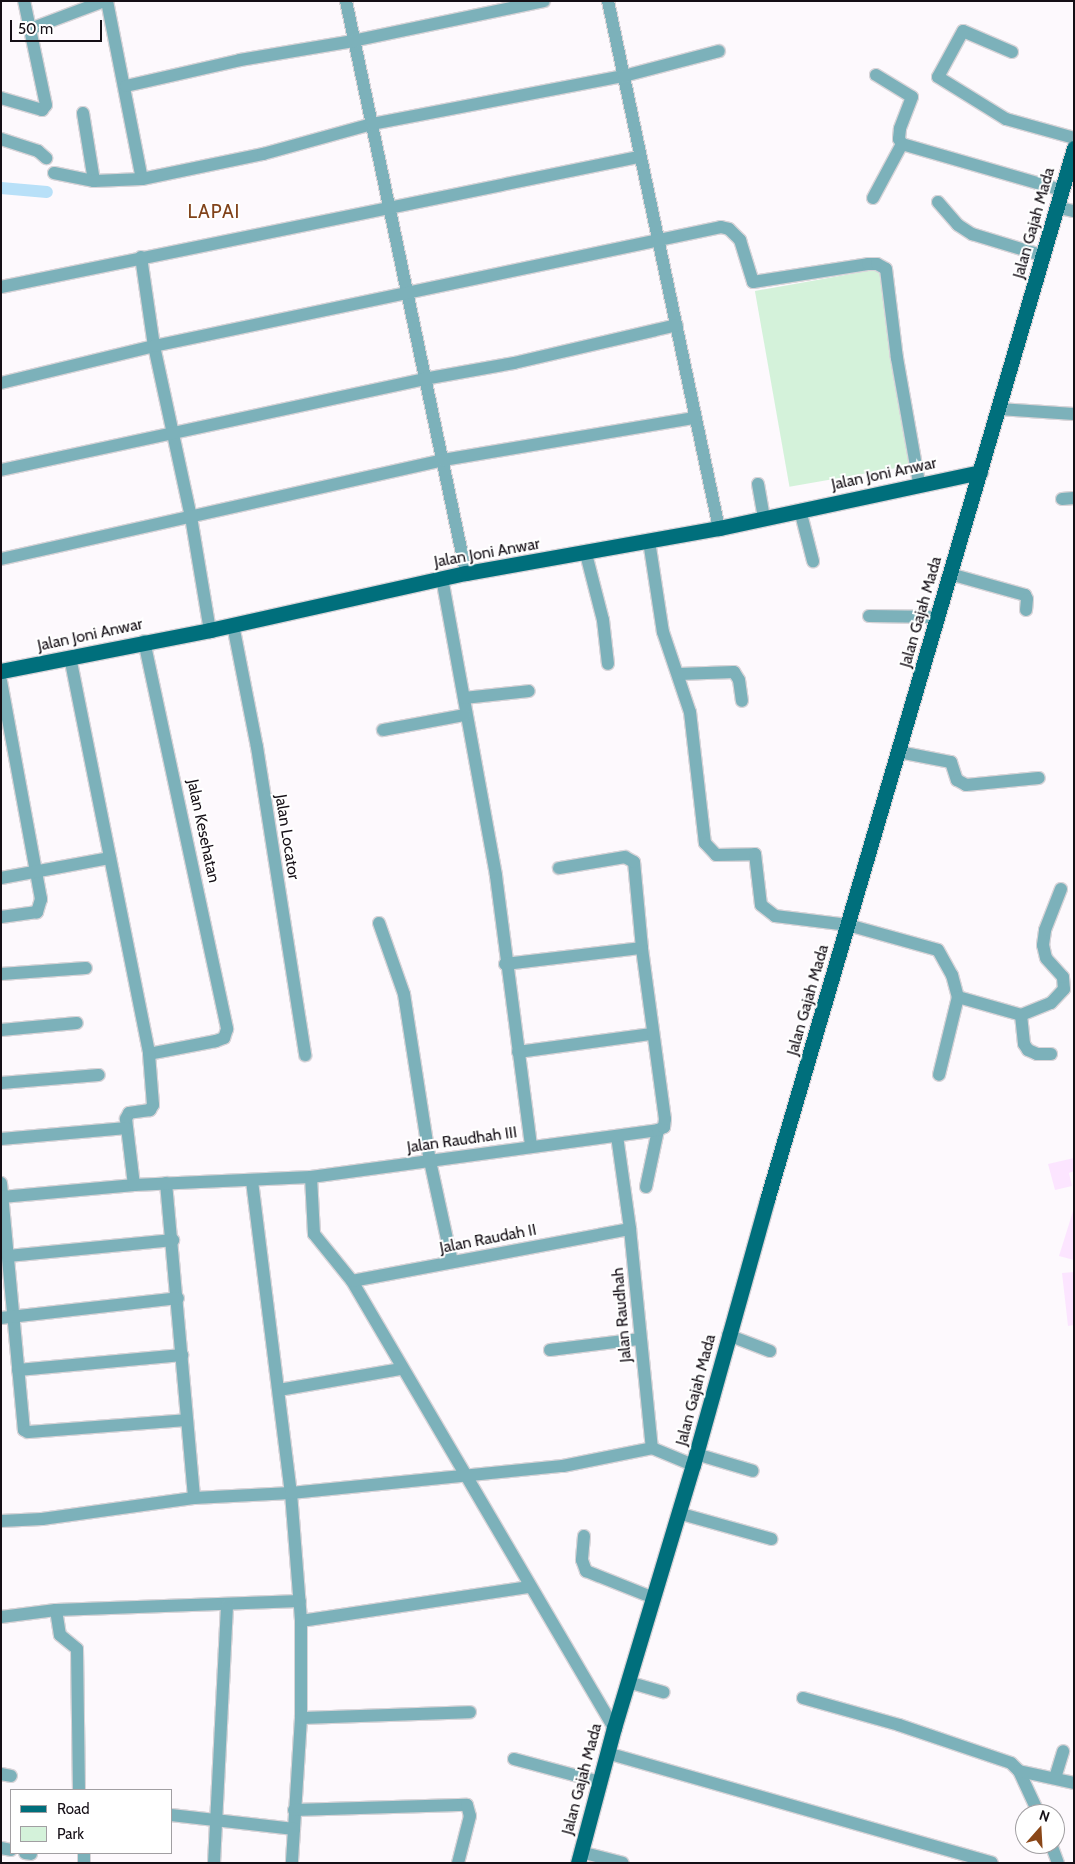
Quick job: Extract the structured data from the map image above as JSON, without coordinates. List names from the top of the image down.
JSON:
{
  "streets": {
    "main road": ["Jalan Gajah Mada", "Jalan Joni Anwar"],
    "street": [
      "Jalan Kesehatan",
      "Jalan Locator",
      "Jalan Raudhah III",
      "Jalan Raudah II",
      "Jalan Raudhah"
    ]
  },
  "crossings": [
    ["Jalan Gajah Mada", "Jalan Joni Anwar"],
    ["Jalan Joni Anwar", "Jalan Kesehatan"],
    ["Jalan Joni Anwar", "Jalan Locator"],
    ["Jalan Raudhah III", "Jalan Raudhah"],
    ["Jalan Raudah II", "Jalan Raudhah"]
  ],
  "districts": ["LAPAI"],
  "legend": ["Road", "Park"],
  "scale_bar": "50 m",
  "north": "top"
}
